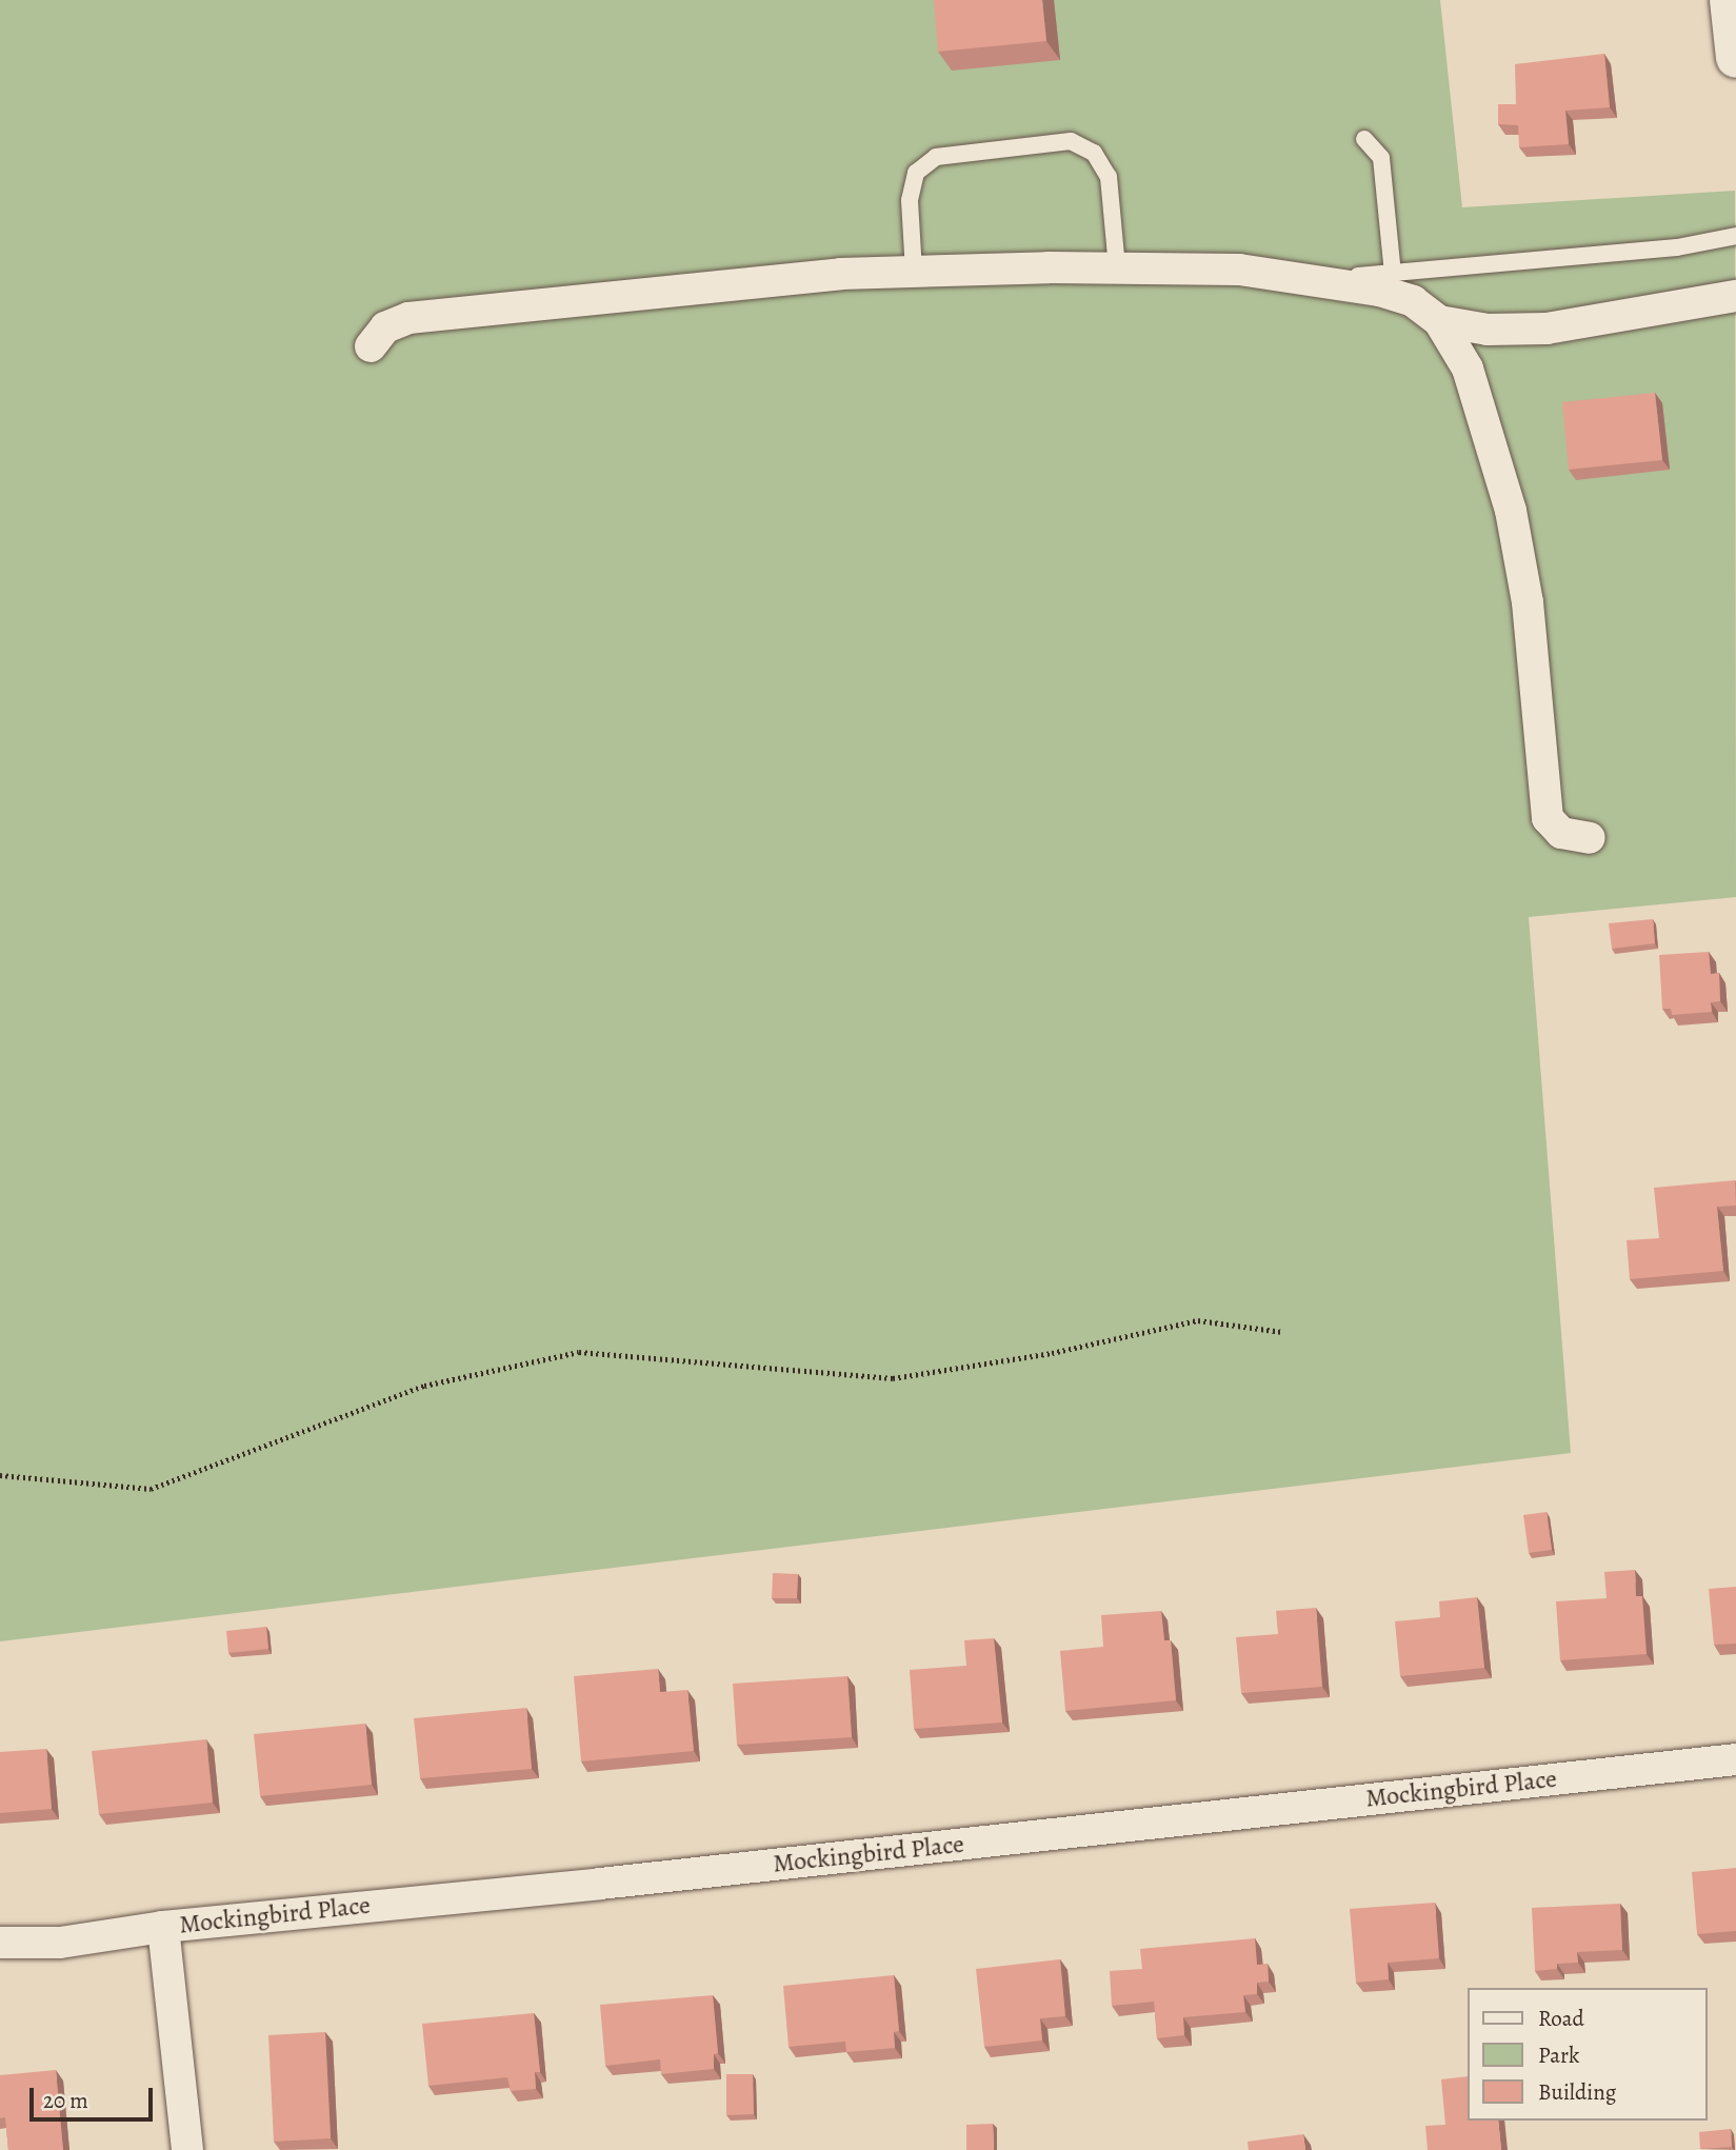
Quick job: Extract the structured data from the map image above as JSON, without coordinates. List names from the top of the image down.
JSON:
{
  "streets": {
    "street": ["Mockingbird Place"]
  },
  "legend": ["Road", "Park", "Building"],
  "scale_bar": "20 m"
}
